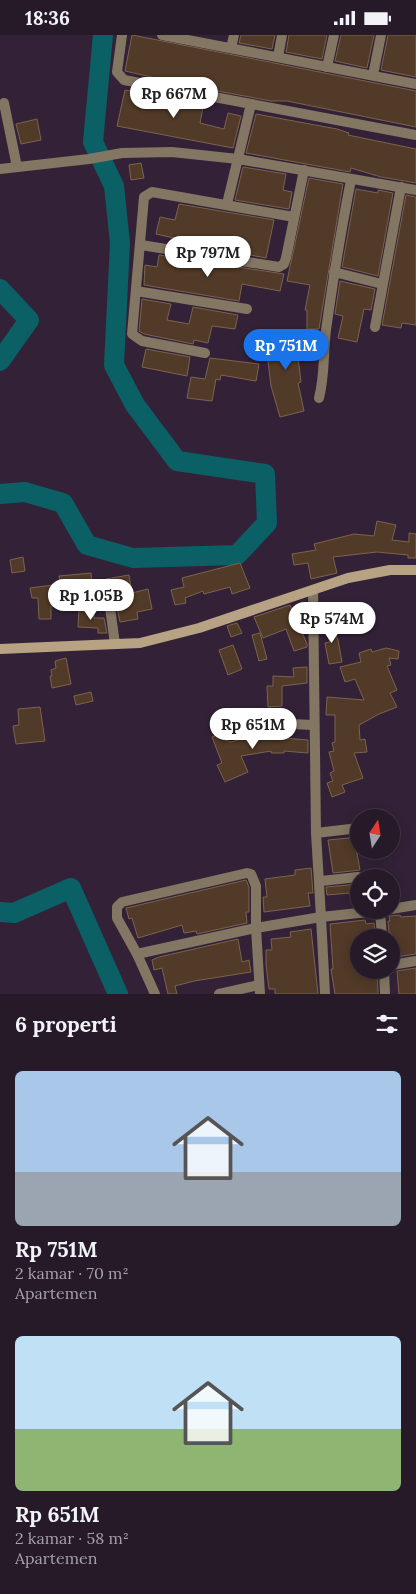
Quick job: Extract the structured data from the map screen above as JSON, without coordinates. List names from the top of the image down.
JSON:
{
  "north": "top",
  "page": {
    "status": "18:36",
    "price": [
      "Rp 667M",
      "Rp 797M",
      "Rp 751M",
      "Rp 1.05B",
      "Rp 574M",
      "Rp 651M"
    ],
    "heading": "6 properti",
    "list": [
      {
        "name": "Rp 751M",
        "note": "2 kamar · 70 m² · Apartemen"
      },
      {
        "name": "Rp 651M",
        "note": "2 kamar · 58 m² · Apartemen"
      }
    ]
  }
}
